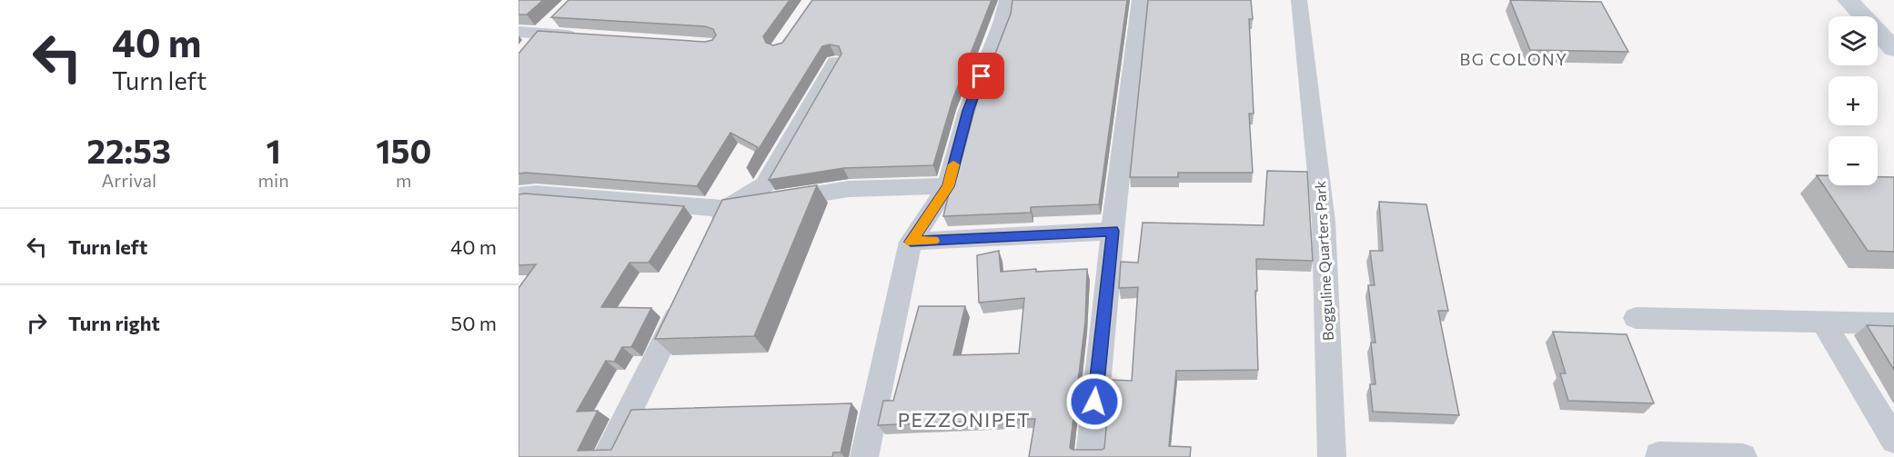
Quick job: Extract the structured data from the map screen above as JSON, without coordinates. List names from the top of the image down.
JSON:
{
  "streets": {
    "street": ["Bogguline Quarters Park"]
  },
  "districts": ["BG COLONY", "PEZZONIPET"],
  "page": {
    "turn": ["40 m", "Turn left"],
    "map_buttons": ["+", "−"],
    "eta": [
      "22:53",
      "Arrival",
      "1",
      "min",
      "150",
      "m"
    ],
    "list": [
      {
        "name": "Turn left",
        "value": "40 m"
      },
      {
        "name": "Turn right",
        "value": "50 m"
      }
    ]
  }
}
